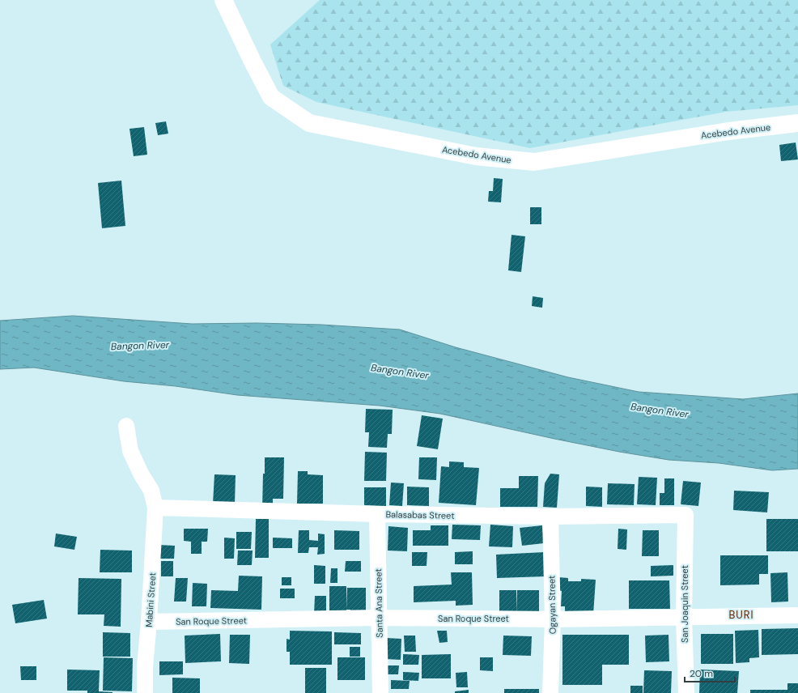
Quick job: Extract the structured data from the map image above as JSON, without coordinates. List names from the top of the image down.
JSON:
{
  "streets": {
    "street": [
      "Acebedo Avenue",
      "Balasabas Street",
      "Mabini Street",
      "Santa Ana Street",
      "San Joaquin Street",
      "Ogayan Street",
      "San Roque Street"
    ]
  },
  "crossings": [
    ["Balasabas Street", "Mabini Street"],
    ["Balasabas Street", "Santa Ana Street"],
    ["Balasabas Street", "San Joaquin Street"],
    ["Balasabas Street", "Ogayan Street"],
    ["Mabini Street", "San Roque Street"],
    ["Santa Ana Street", "San Roque Street"],
    ["San Joaquin Street", "San Roque Street"],
    ["Ogayan Street", "San Roque Street"]
  ],
  "districts": ["BURI"],
  "water": ["Bangon River"],
  "scale_bar": "20 m"
}
